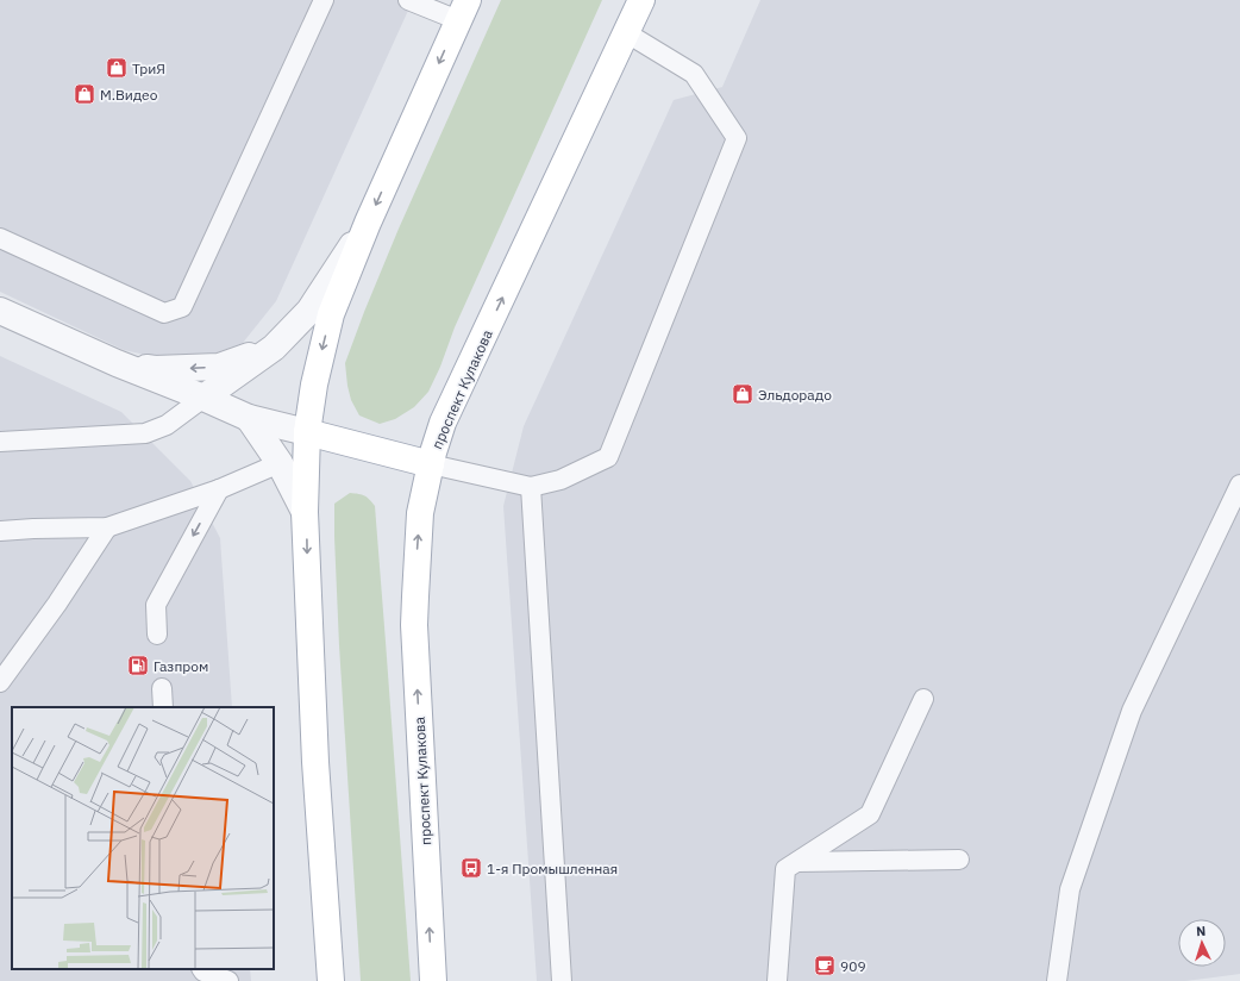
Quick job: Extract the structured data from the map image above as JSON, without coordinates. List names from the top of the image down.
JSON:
{
  "streets": {
    "main road": ["проспект Кулакова"]
  },
  "places": {
    "shop": ["ТриЯ", "М.Видео", "Эльдорадо"],
    "fuel station": ["Газпром"],
    "bus stop": ["1-я Промышленная"],
    "cafe": ["909"]
  },
  "north": "top"
}
